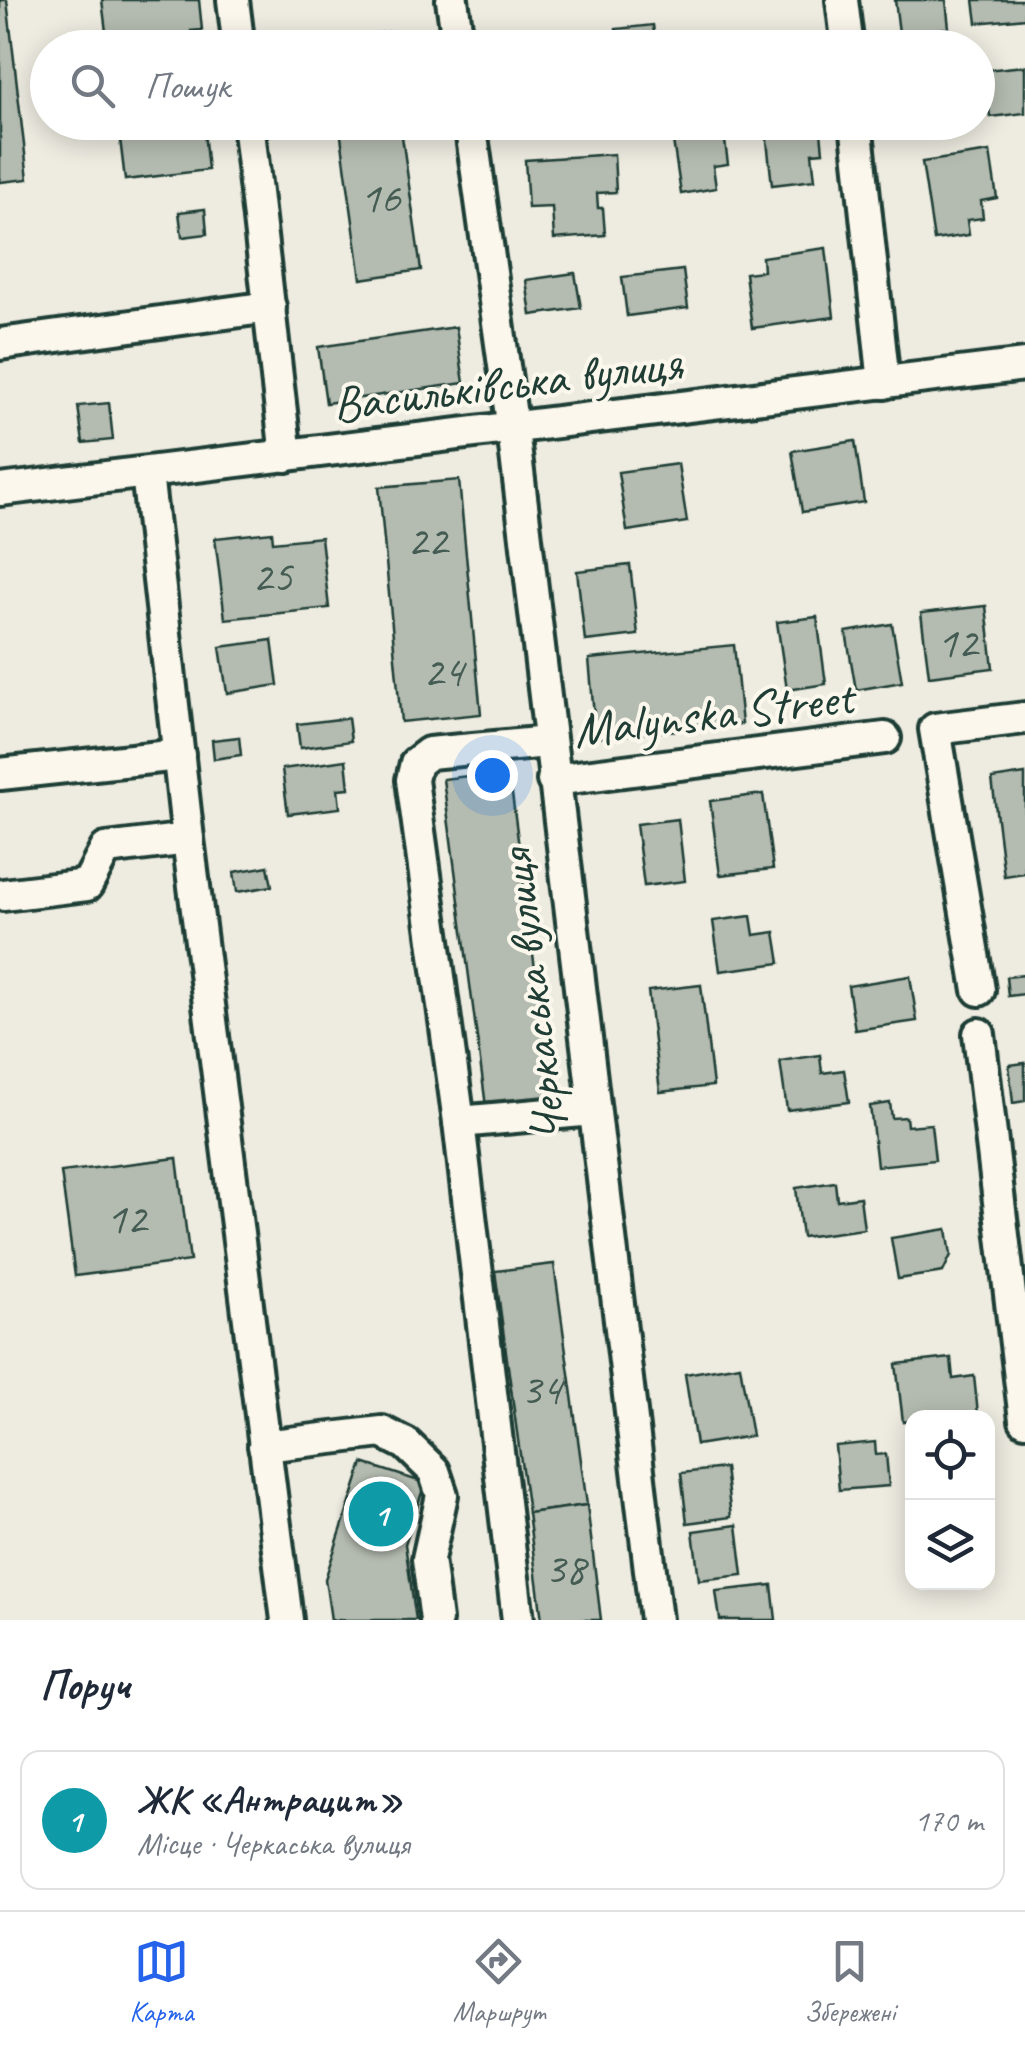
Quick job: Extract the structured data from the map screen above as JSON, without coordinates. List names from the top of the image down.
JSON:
{
  "streets": {
    "street": ["Васильківська вулиця", "Malynska Street", "Черкаська вулиця"]
  },
  "crossings": [
    ["Васильківська вулиця", "Черкаська вулиця"],
    ["Malynska Street", "Черкаська вулиця"]
  ],
  "house_numbers": [
    "16",
    "22",
    "25",
    "12",
    "24",
    "12",
    "34",
    "38"
  ],
  "page": {
    "search": "Пошук",
    "pins": "1",
    "heading": "Поруч",
    "list": [
      {
        "mark": "1",
        "name": "ЖК «Антрацит»",
        "note": "Місце · Черкаська вулиця",
        "value": "170 m"
      }
    ],
    "nav": ["Карта", "Маршрут", "Збережені"]
  }
}
